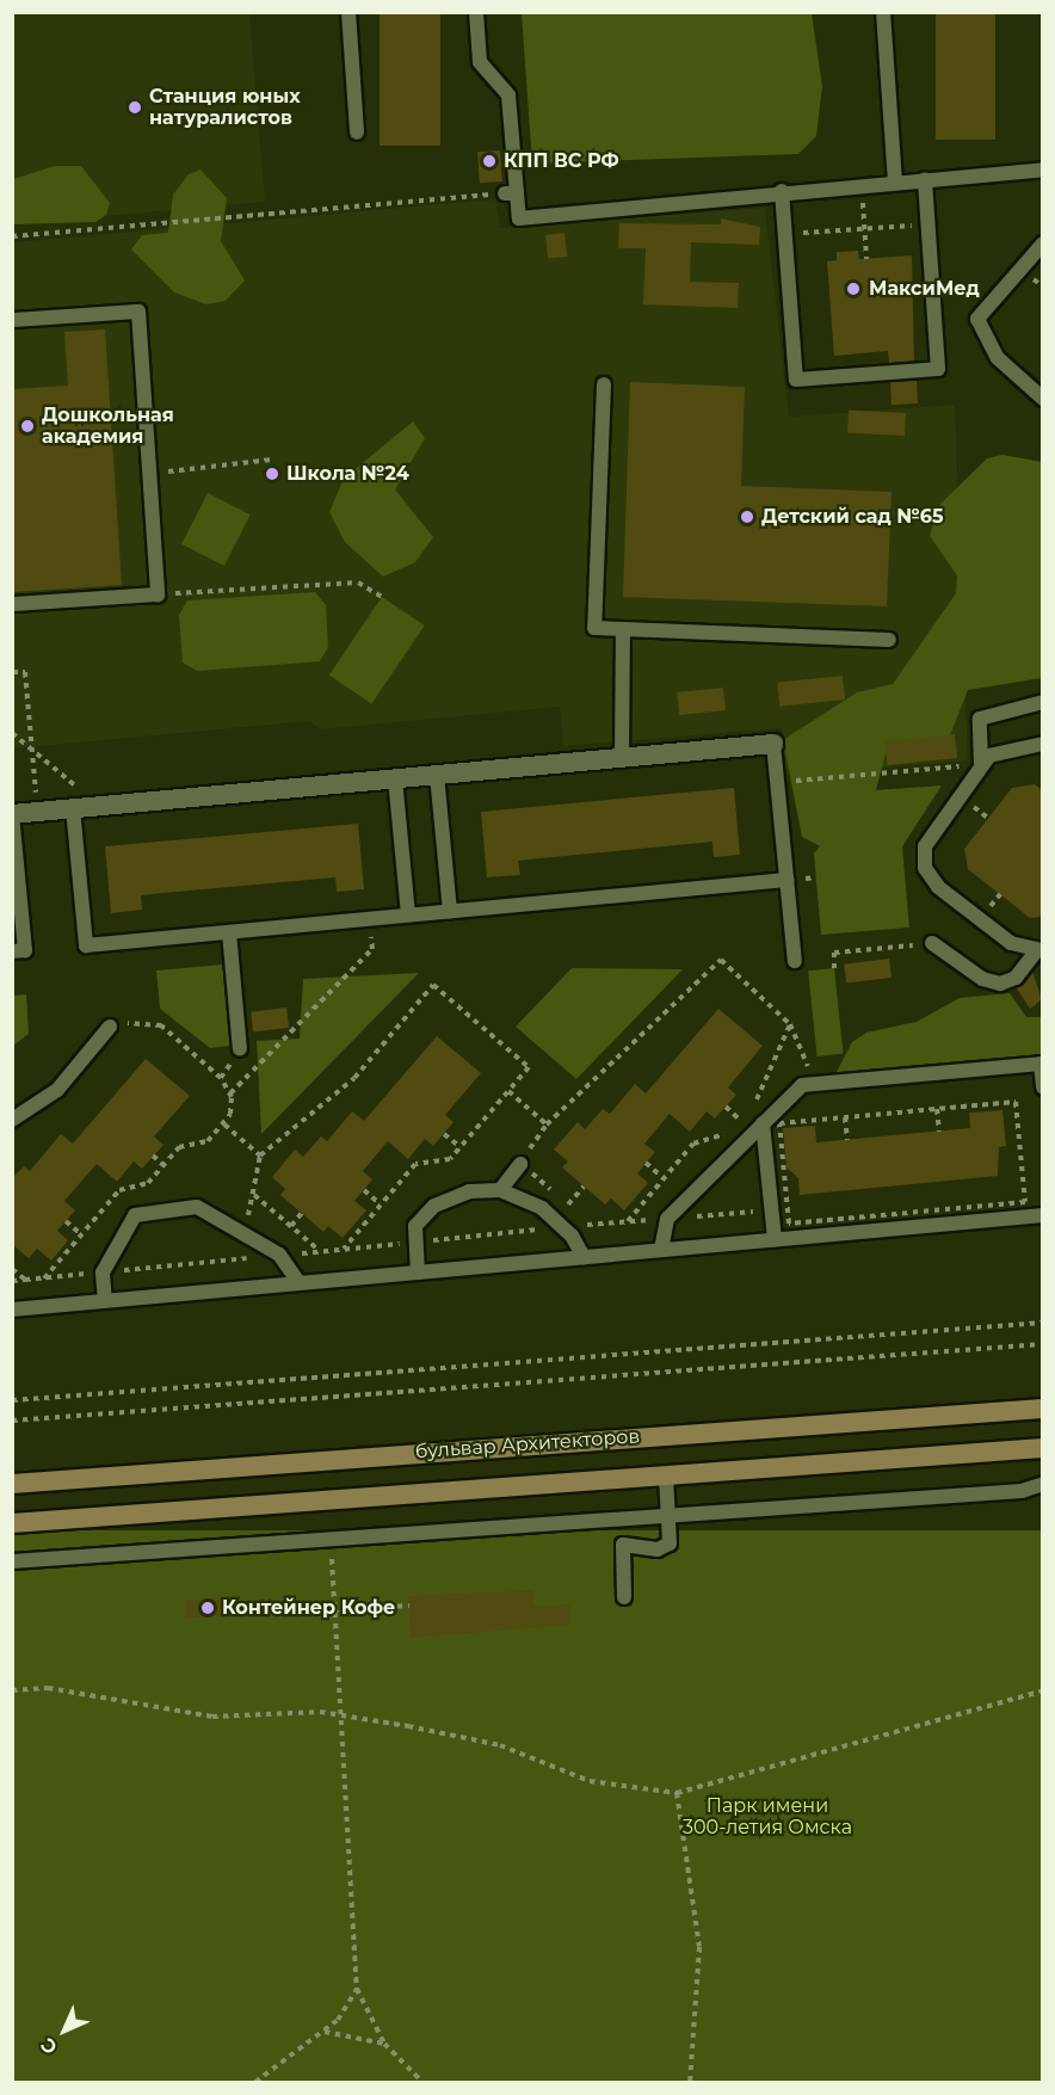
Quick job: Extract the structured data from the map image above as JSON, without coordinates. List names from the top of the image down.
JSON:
{
  "streets": {
    "main road": ["бульвар Архитекторов"]
  },
  "parks": ["Парк имени 300-летия Омска"],
  "places": [
    "Станция юных натуралистов",
    "КПП ВС РФ",
    "МаксиМед",
    "Дошкольная академия",
    "Школа №24",
    "Детский сад №65",
    "Контейнер Кофе"
  ],
  "north": "bottom left"
}
